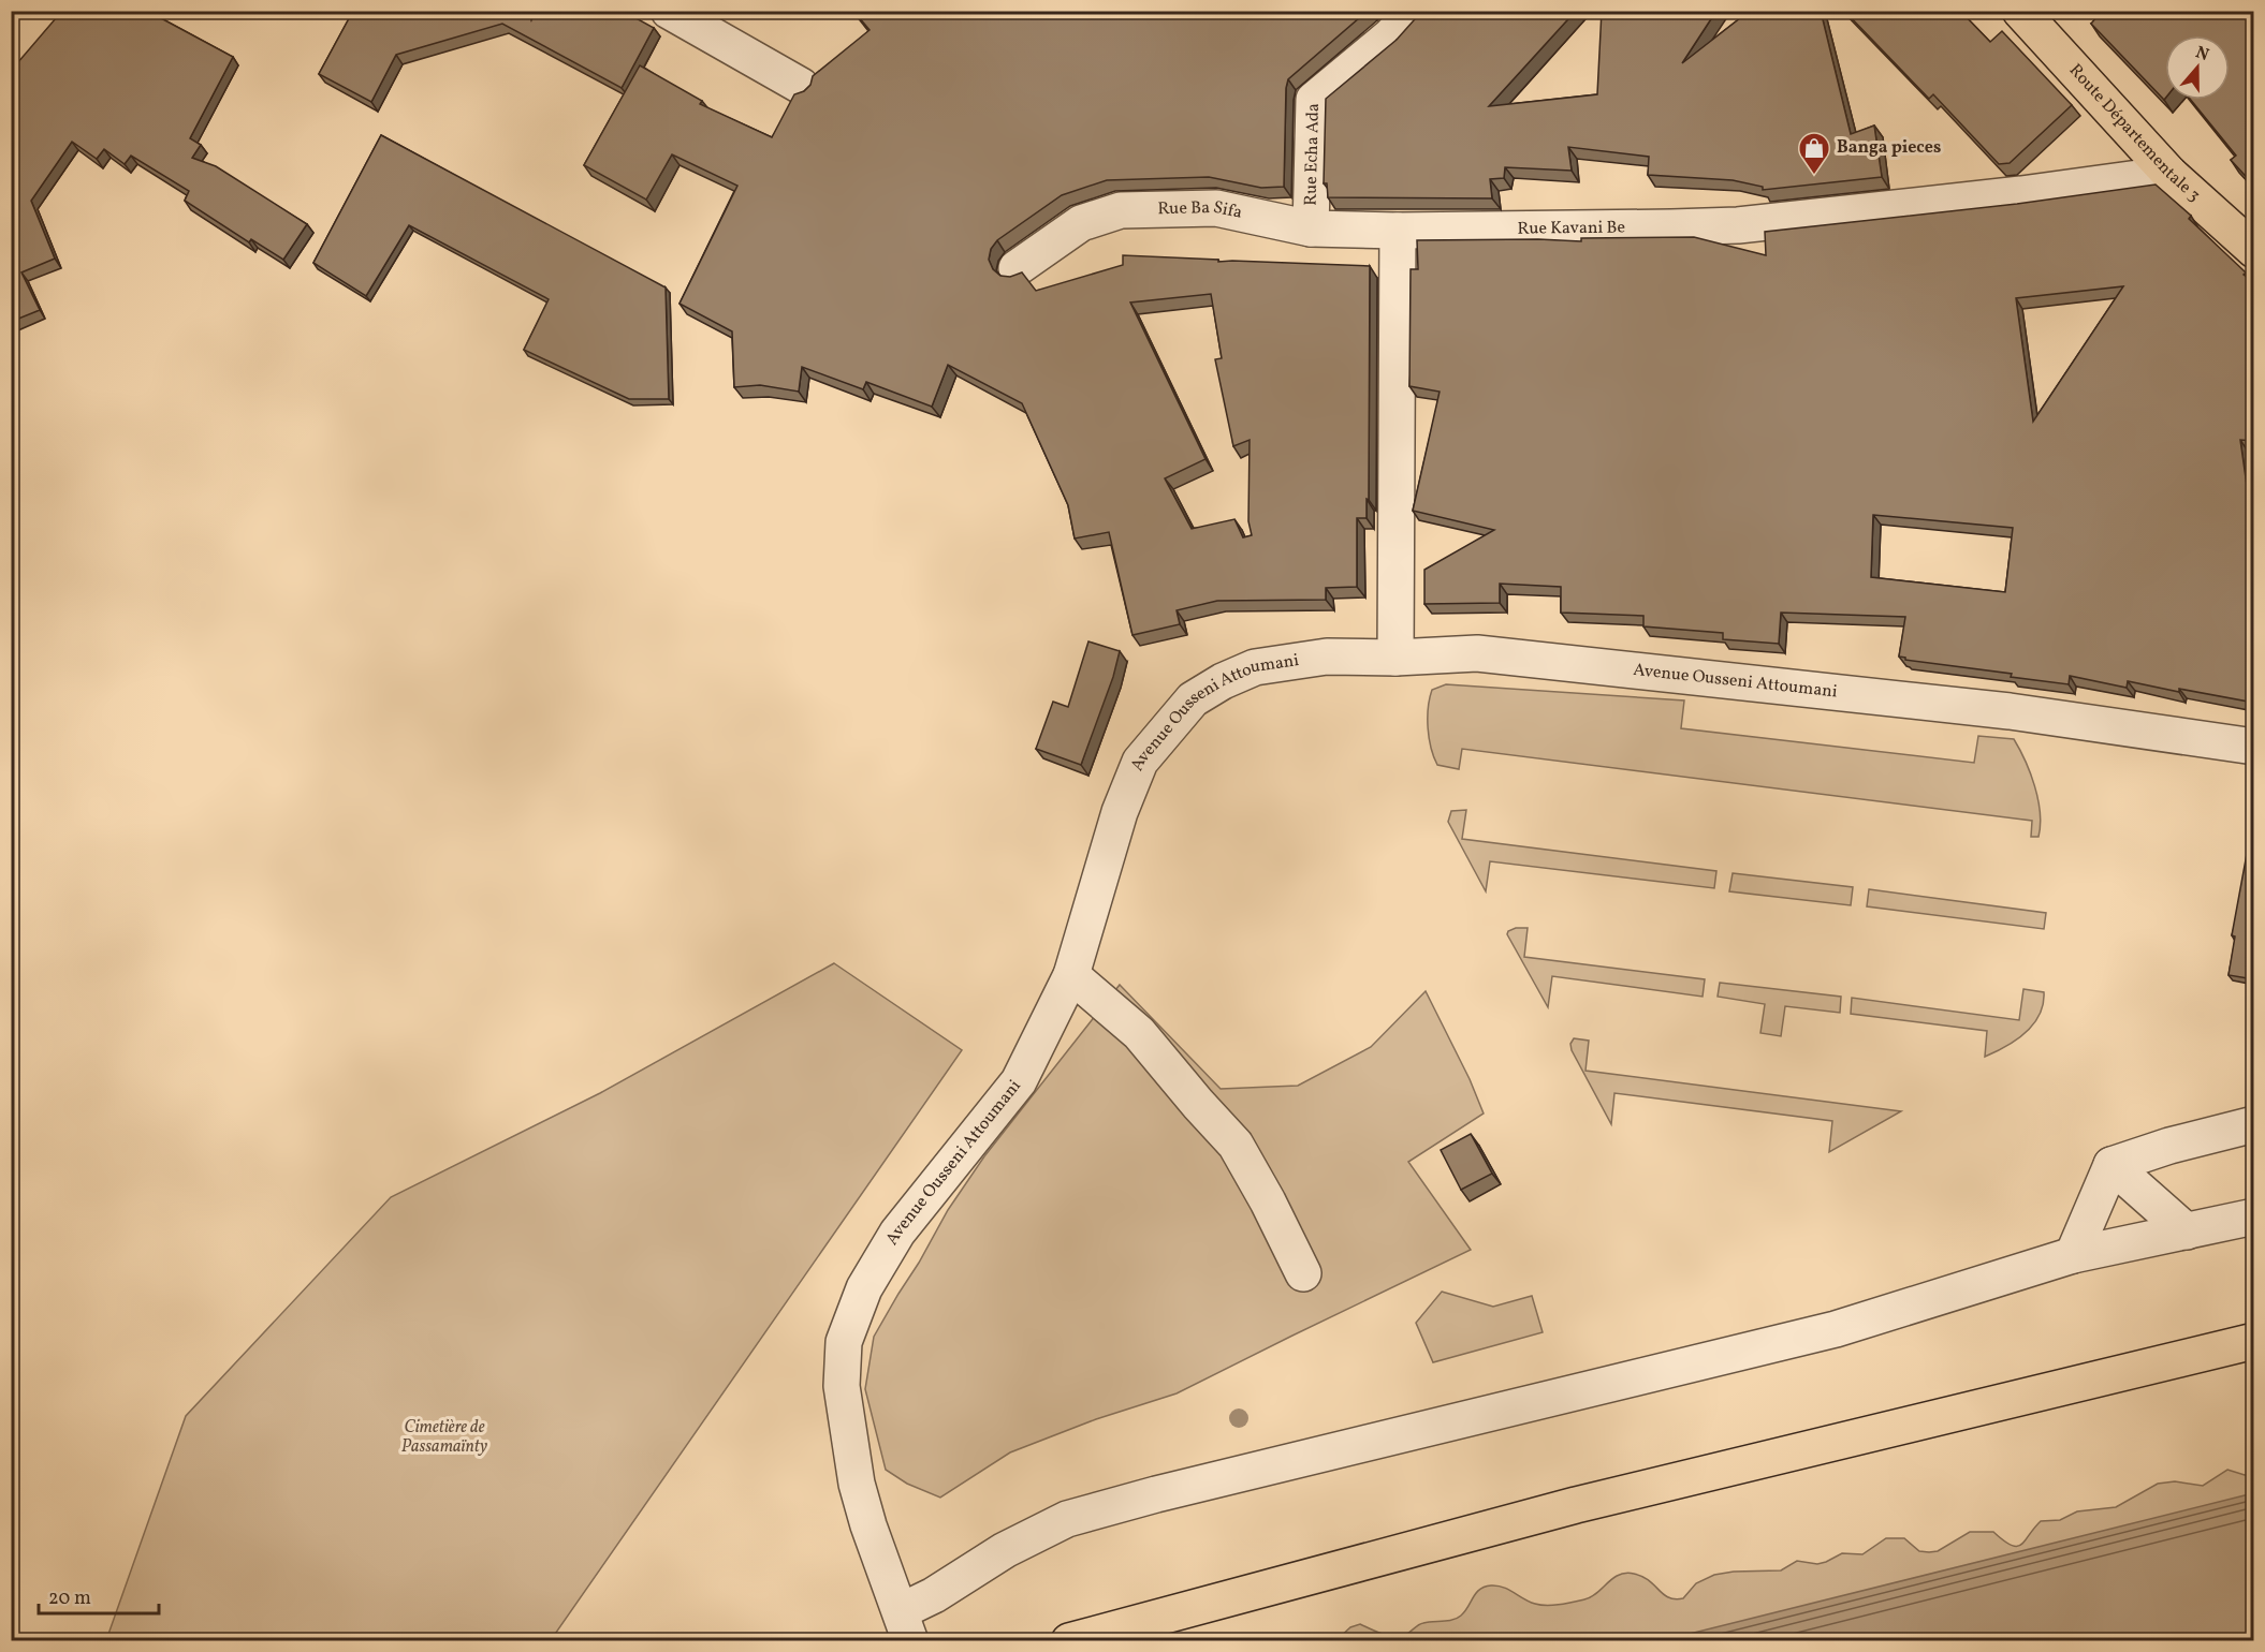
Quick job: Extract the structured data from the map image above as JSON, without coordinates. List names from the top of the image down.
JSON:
{
  "streets": {
    "main road": ["Route Départementale 3"],
    "street": [
      "Rue Echa Ada",
      "Rue Ba Sifa",
      "Rue Kavani Be",
      "Avenue Ousseni Attoumani"
    ]
  },
  "crossings": [
    ["Route Départementale 3", "Rue Kavani Be"],
    ["Rue Echa Ada", "Rue Ba Sifa"],
    ["Rue Ba Sifa", "Rue Kavani Be"]
  ],
  "parks": ["Cimetière de Passamaïnty"],
  "places": {
    "shop": ["Banga pieces"]
  },
  "scale_bar": "20 m",
  "north": "top"
}
